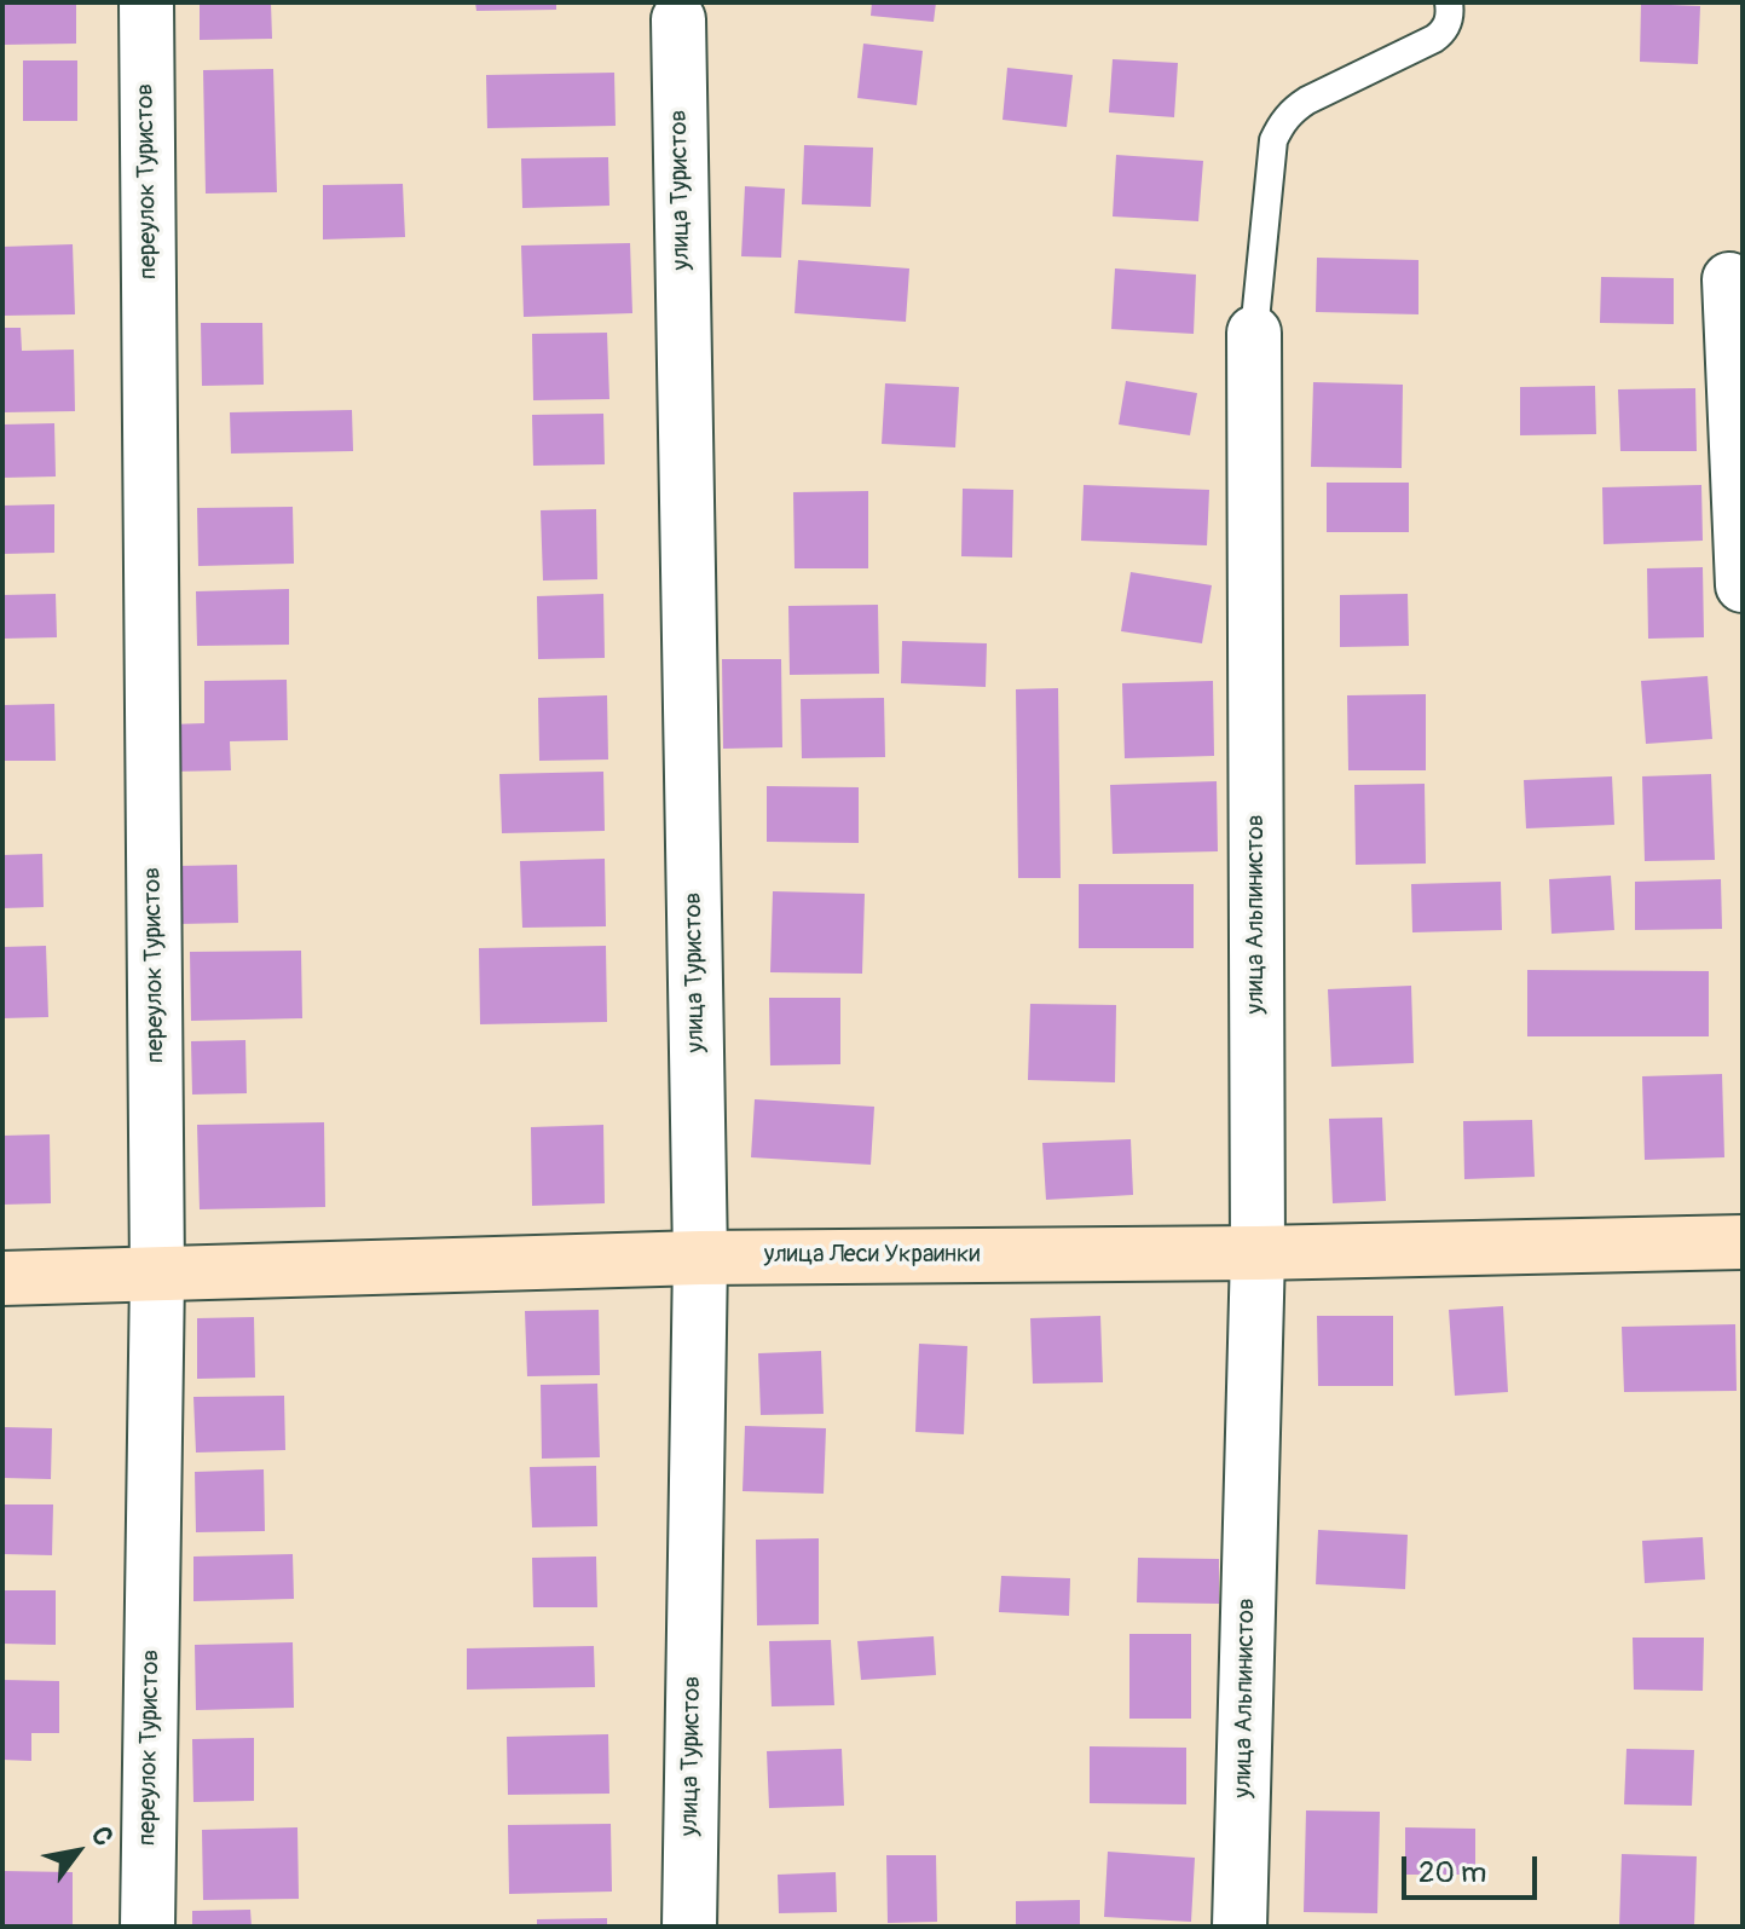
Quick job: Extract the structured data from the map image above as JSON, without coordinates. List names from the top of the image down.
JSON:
{
  "streets": {
    "main road": ["улица Леси Украинки"],
    "street": ["переулок Туристов", "улица Туристов", "улица Альпинистов"]
  },
  "crossings": [
    ["переулок Туристов", "улица Леси Украинки"],
    ["улица Туристов", "улица Леси Украинки"],
    ["улица Альпинистов", "улица Леси Украинки"]
  ],
  "scale_bar": "20 m",
  "north": "top right"
}
